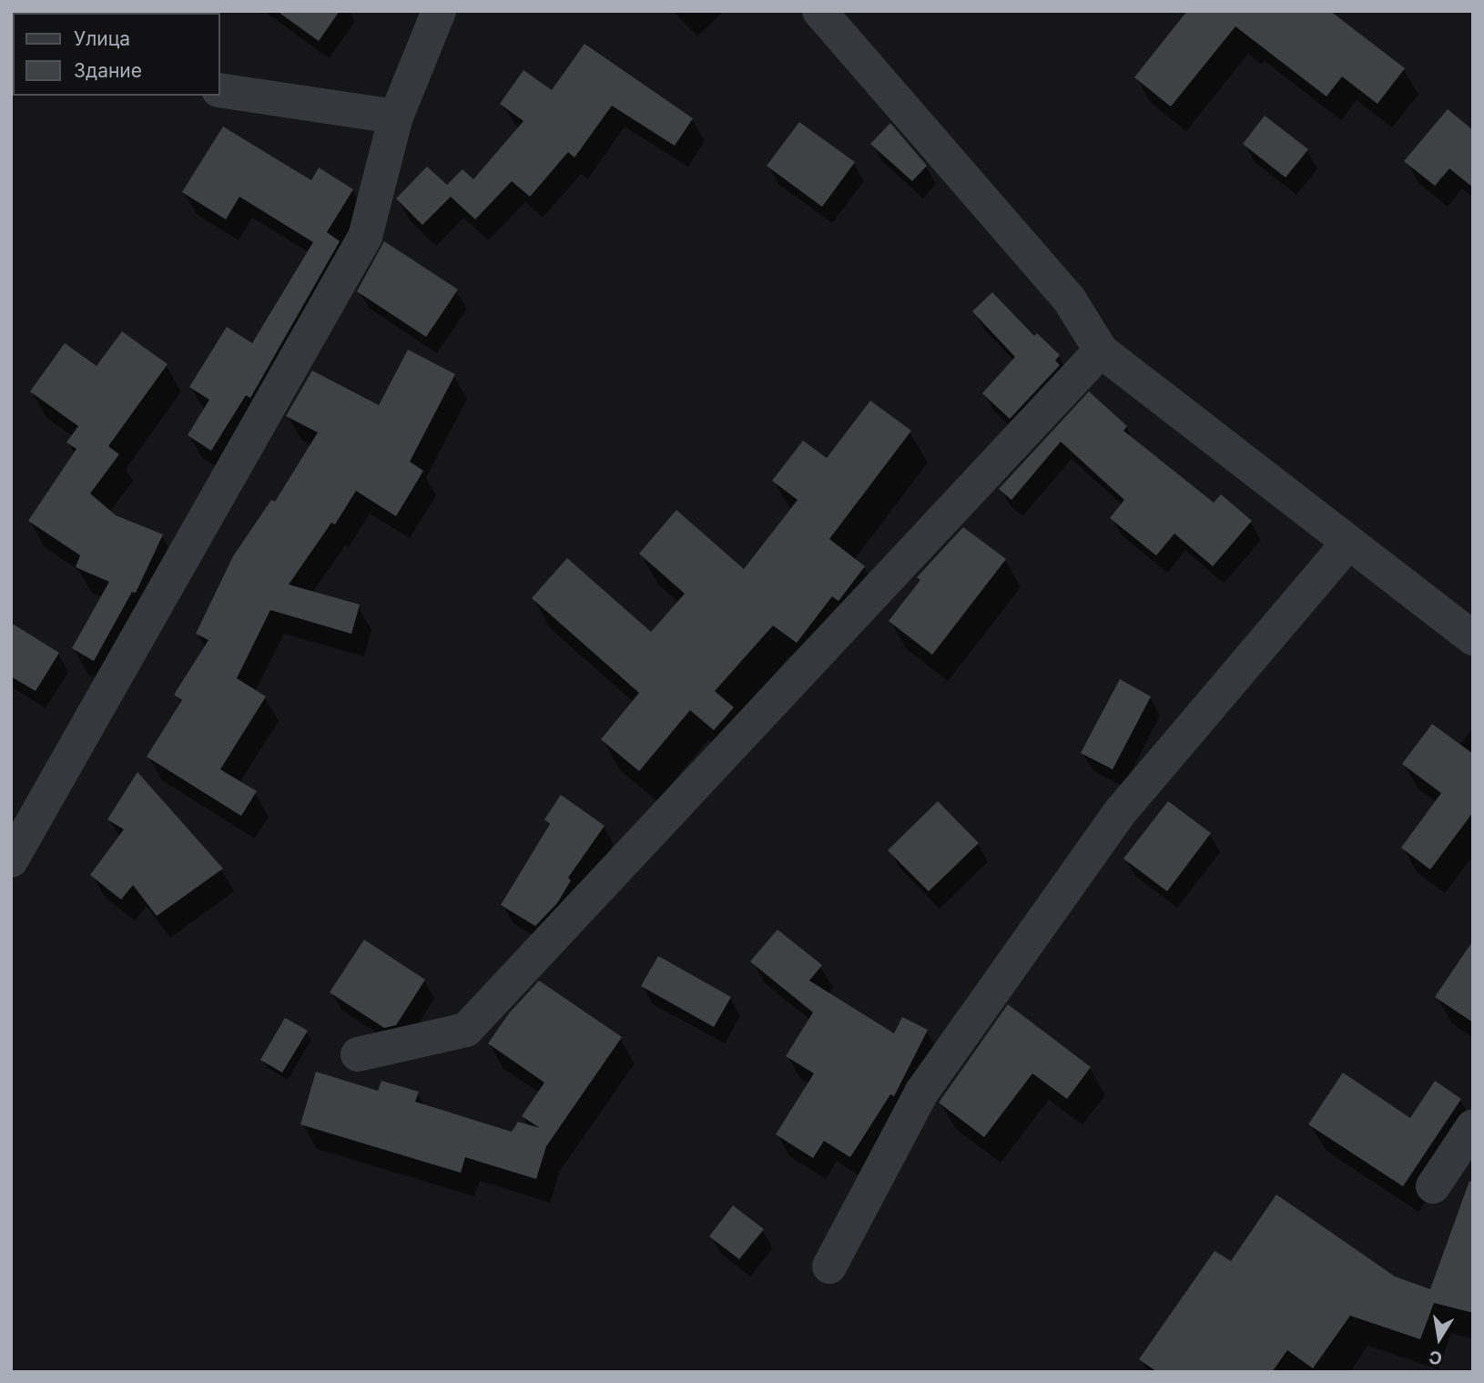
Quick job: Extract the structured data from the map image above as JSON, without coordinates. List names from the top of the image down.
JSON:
{
  "legend": ["Улица", "Здание"],
  "north": "bottom"
}
